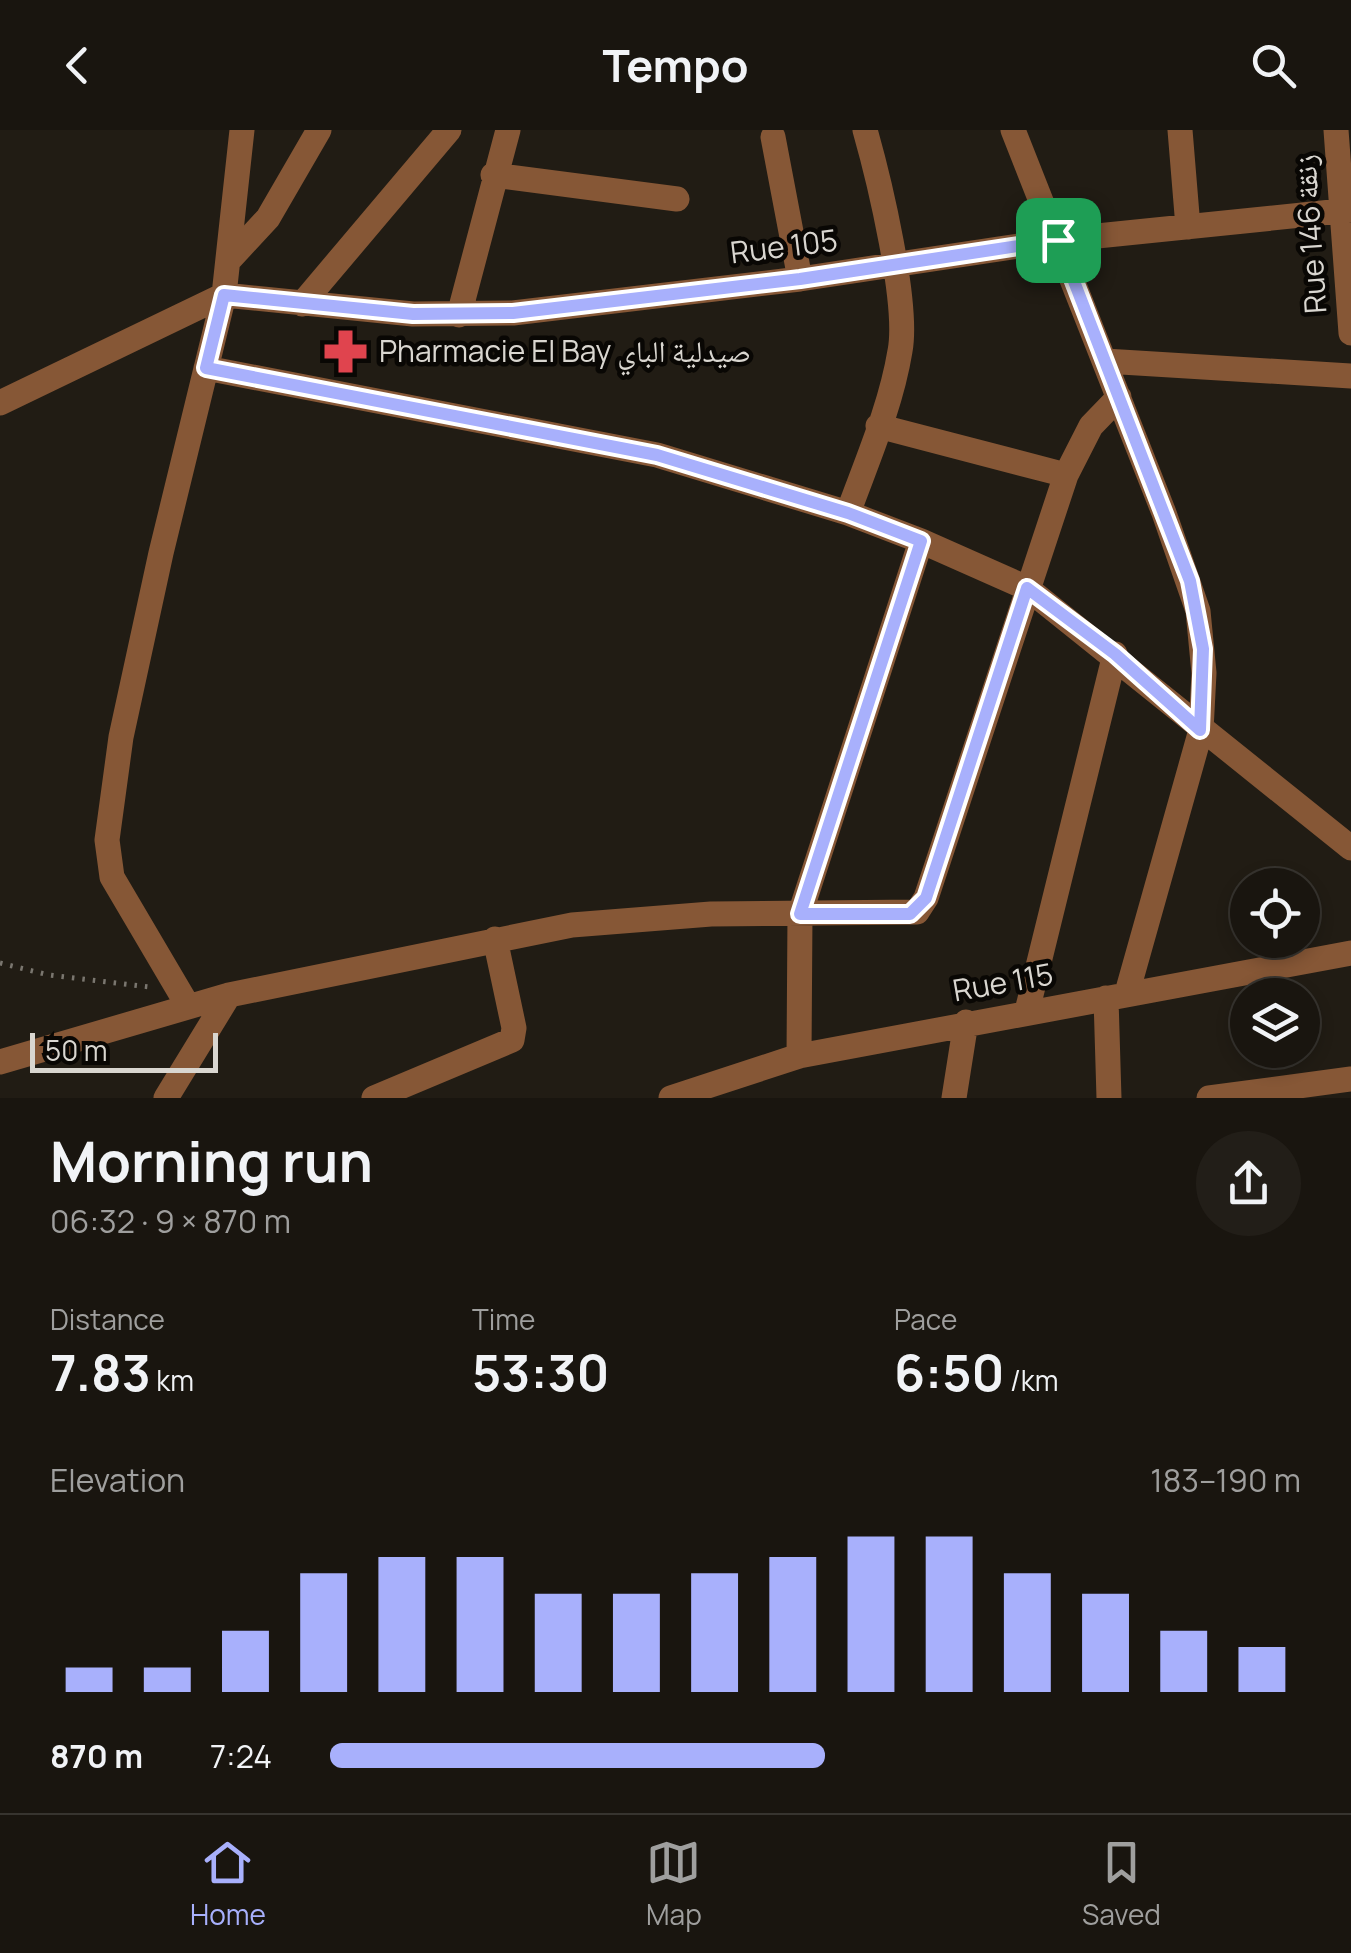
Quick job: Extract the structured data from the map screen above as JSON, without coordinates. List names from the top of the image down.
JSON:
{
  "streets": {
    "street": ["Rue 146 زنقة", "Rue 105", "Rue 115"]
  },
  "crossings": [
    ["Rue 146 زنقة", "Rue 105"]
  ],
  "places": {
    "pharmacy": ["Pharmacie El Bay صيدلية الباي"]
  },
  "scale_bar": "50 m",
  "page": {
    "header": "Tempo",
    "scale": "50 m",
    "heading": ["Morning run", "06:32 · 9 × 870 m"],
    "stats": [
      ["Distance", "7.83 km"],
      ["Time", "53:30"],
      ["Pace", "6:50 /km"]
    ],
    "chart": ["Elevation", "183–190 m"],
    "list": [
      {
        "name": "870 m",
        "note": "7:24"
      }
    ],
    "tabs": ["Home", "Map", "Saved"]
  }
}
